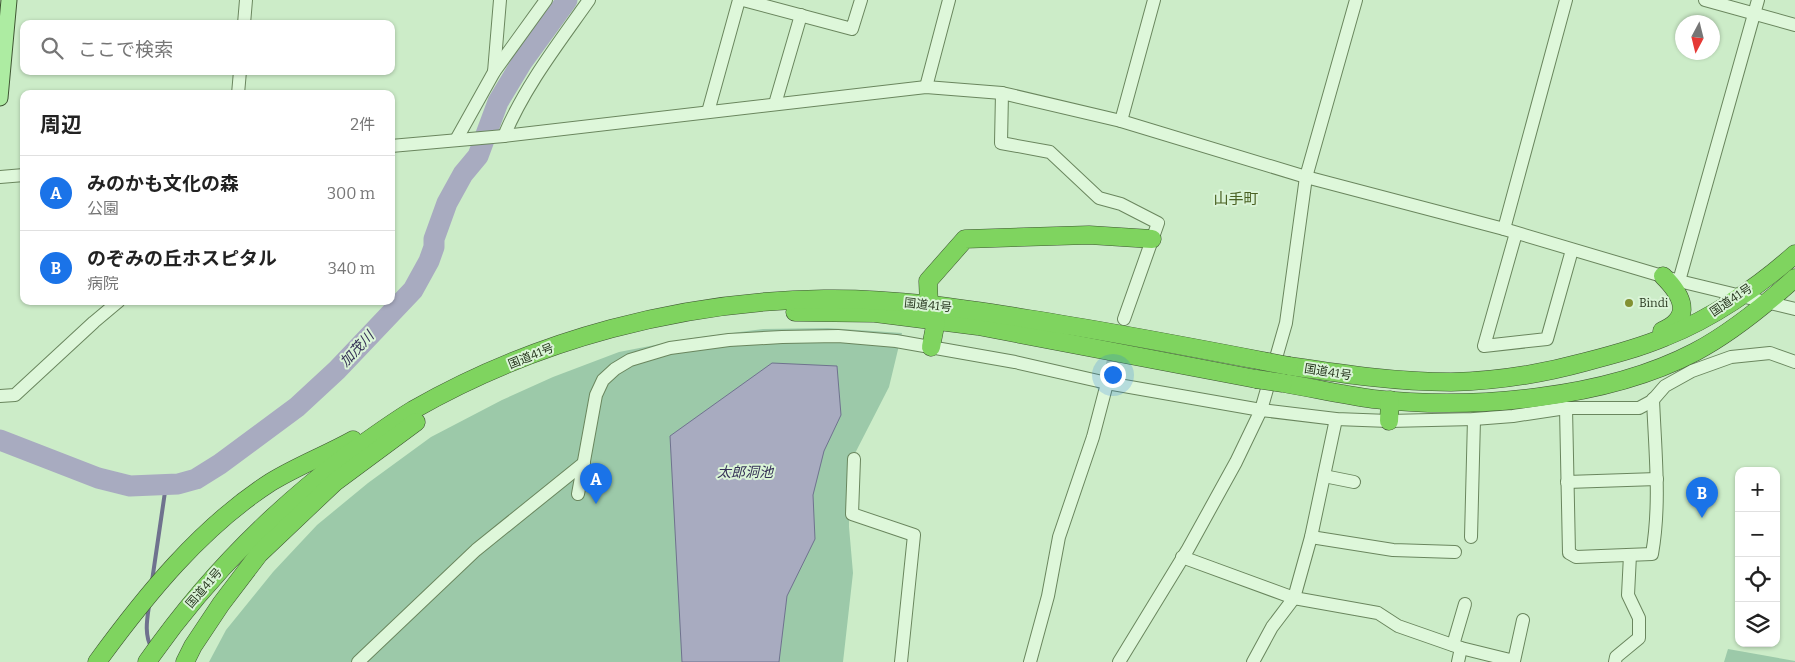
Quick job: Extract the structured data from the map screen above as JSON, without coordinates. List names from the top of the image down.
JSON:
{
  "streets": {
    "highway": ["国道41号"]
  },
  "districts": ["山手町"],
  "water": ["加茂川", "太郎洞池"],
  "places": ["Bindi"],
  "north": "bottom",
  "page": {
    "search": "ここで検索",
    "heading": ["周辺", "2件"],
    "list": [
      {
        "mark": "A",
        "name": "みのかも文化の森",
        "note": "公園",
        "value": "300 m"
      },
      {
        "mark": "B",
        "name": "のぞみの丘ホスピタル",
        "note": "病院",
        "value": "340 m"
      }
    ],
    "pins": ["A", "B"],
    "map_buttons": ["+", "−"]
  }
}
